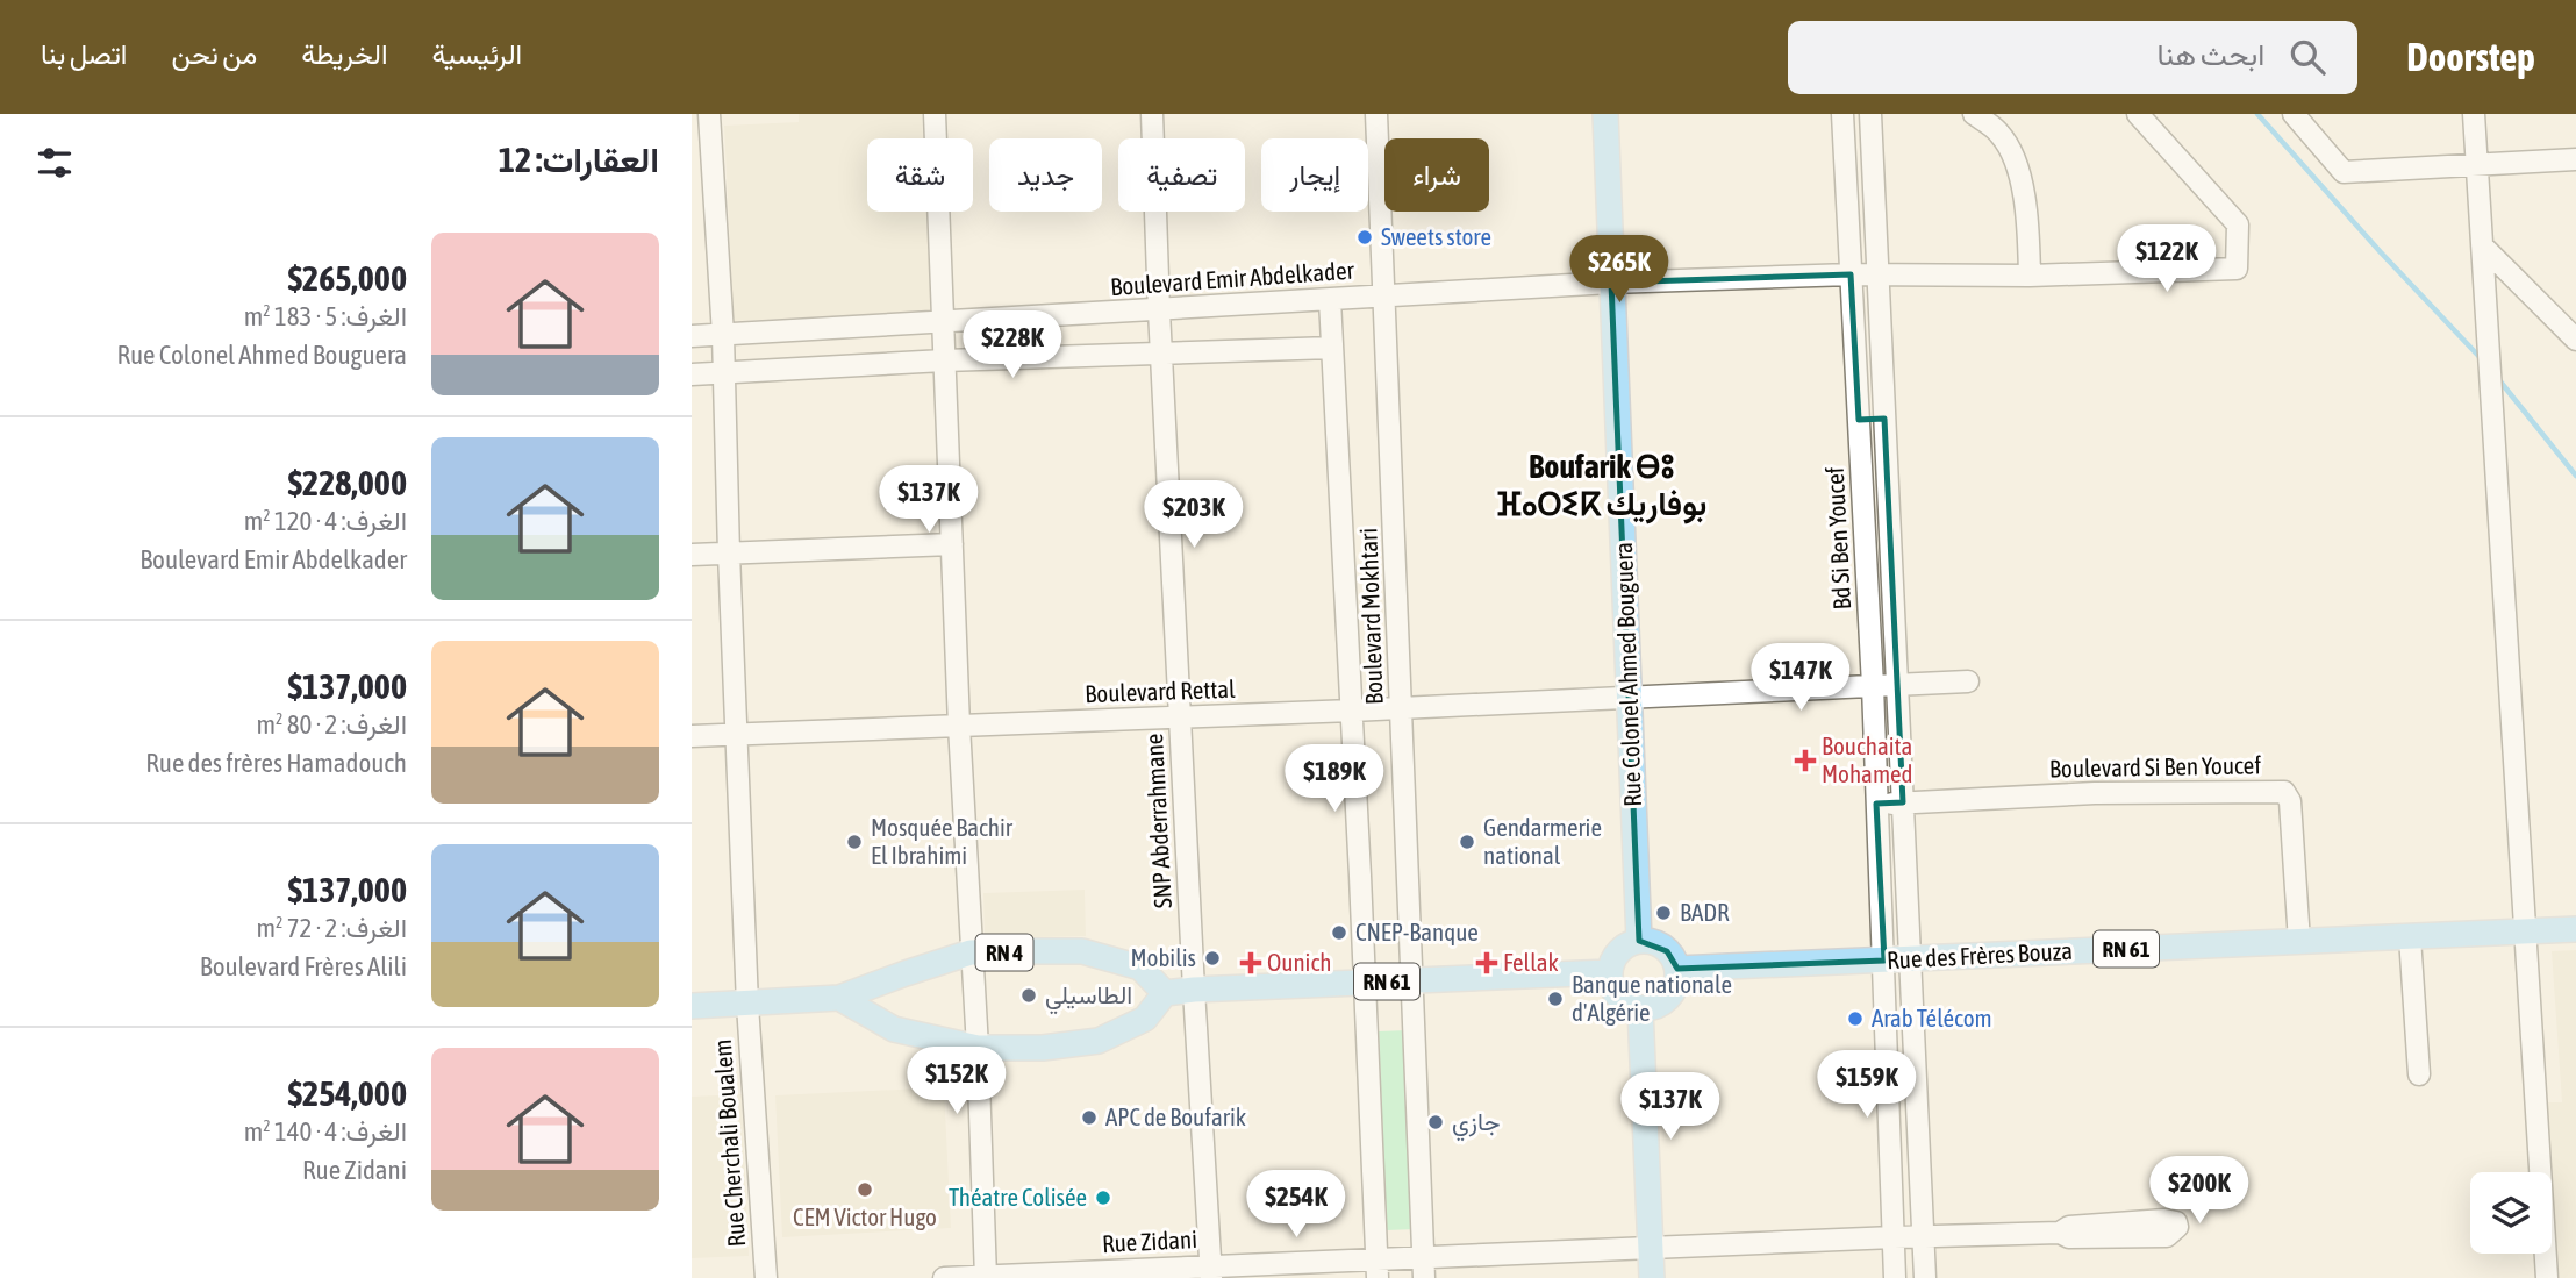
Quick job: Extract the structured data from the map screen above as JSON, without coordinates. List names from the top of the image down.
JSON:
{
  "streets": {
    "main road": [
      "Rue Colonel Ahmed Bouguera",
      "RN 61",
      "RN 4",
      "Rue des Frères Bouza"
    ],
    "street": [
      "Boulevard Emir Abdelkader",
      "Bd Si Ben Youcef",
      "Boulevard Mokhtari",
      "Boulevard Rettal",
      "Boulevard Si Ben Youcef",
      "SNP Abderrahmane",
      "Rue Cherchali Boualem",
      "Rue Zidani"
    ]
  },
  "crossings": [
    ["Boulevard Emir Abdelkader", "Bd Si Ben Youcef"],
    ["Boulevard Emir Abdelkader", "Boulevard Mokhtari"],
    ["Boulevard Emir Abdelkader", "Rue Colonel Ahmed Bouguera"],
    ["Boulevard Emir Abdelkader", "SNP Abderrahmane"],
    ["Boulevard Emir Abdelkader", "Rue Cherchali Boualem"],
    ["Bd Si Ben Youcef", "Boulevard Rettal"],
    ["Bd Si Ben Youcef", "Boulevard Si Ben Youcef"],
    ["Bd Si Ben Youcef", "Rue des Frères Bouza"],
    ["Boulevard Mokhtari", "Boulevard Rettal"],
    ["Boulevard Mokhtari", "RN 61"],
    ["Boulevard Mokhtari", "Rue Zidani"],
    ["Rue Colonel Ahmed Bouguera", "Boulevard Rettal"],
    ["Rue Colonel Ahmed Bouguera", "RN 61"],
    ["Rue Colonel Ahmed Bouguera", "Rue des Frères Bouza"],
    ["Boulevard Rettal", "SNP Abderrahmane"],
    ["Boulevard Rettal", "Rue Cherchali Boualem"],
    ["Boulevard Si Ben Youcef", "Rue des Frères Bouza"],
    ["SNP Abderrahmane", "RN 61"],
    ["SNP Abderrahmane", "Rue Zidani"],
    ["RN 61", "RN 4"],
    ["RN 61", "Rue des Frères Bouza"],
    ["RN 4", "Rue Cherchali Boualem"]
  ],
  "districts": ["Boufarik ⴱⵓ ⴼⴰⵔⵉⴽ بوفاريك"],
  "places": {
    "other": [
      "Sweets store",
      "Mosquée Bachir El Ibrahimi",
      "Gendarmerie national",
      "BADR",
      "CNEP-Banque",
      "Mobilis",
      "الطاسيلي",
      "Banque nationale d'Algérie",
      "Arab Télécom",
      "APC de Boufarik",
      "جازي",
      "CEM Victor Hugo",
      "Théatre Colisée"
    ],
    "health": ["Bouchaita Mohamed", "Ounich", "Fellak"]
  },
  "page": {
    "header": "Doorstep",
    "search": "ابحث هنا",
    "nav": [
      "الرئيسية",
      "الخريطة",
      "من نحن",
      "اتصل بنا"
    ],
    "heading": "العقارات: 12",
    "chip": [
      "شراء",
      "إيجار",
      "تصفية",
      "جديد",
      "شقة"
    ],
    "list": [
      {
        "name": "$265,000",
        "note": "الغرف: 5 · 183 m² · Rue Colonel Ahmed Bouguera"
      },
      {
        "name": "$228,000",
        "note": "الغرف: 4 · 120 m² · Boulevard Emir Abdelkader"
      },
      {
        "name": "$137,000",
        "note": "الغرف: 2 · 80 m² · Rue des frères Hamadouch"
      },
      {
        "name": "$137,000",
        "note": "الغرف: 2 · 72 m² · Boulevard Frères Alili"
      },
      {
        "name": "$254,000",
        "note": "الغرف: 4 · 140 m² · Rue Zidani"
      }
    ],
    "price": [
      "$122K",
      "$265K",
      "$228K",
      "$137K",
      "$203K",
      "$147K",
      "$189K",
      "$152K",
      "$159K",
      "$137K",
      "$200K",
      "$254K"
    ]
  }
}
